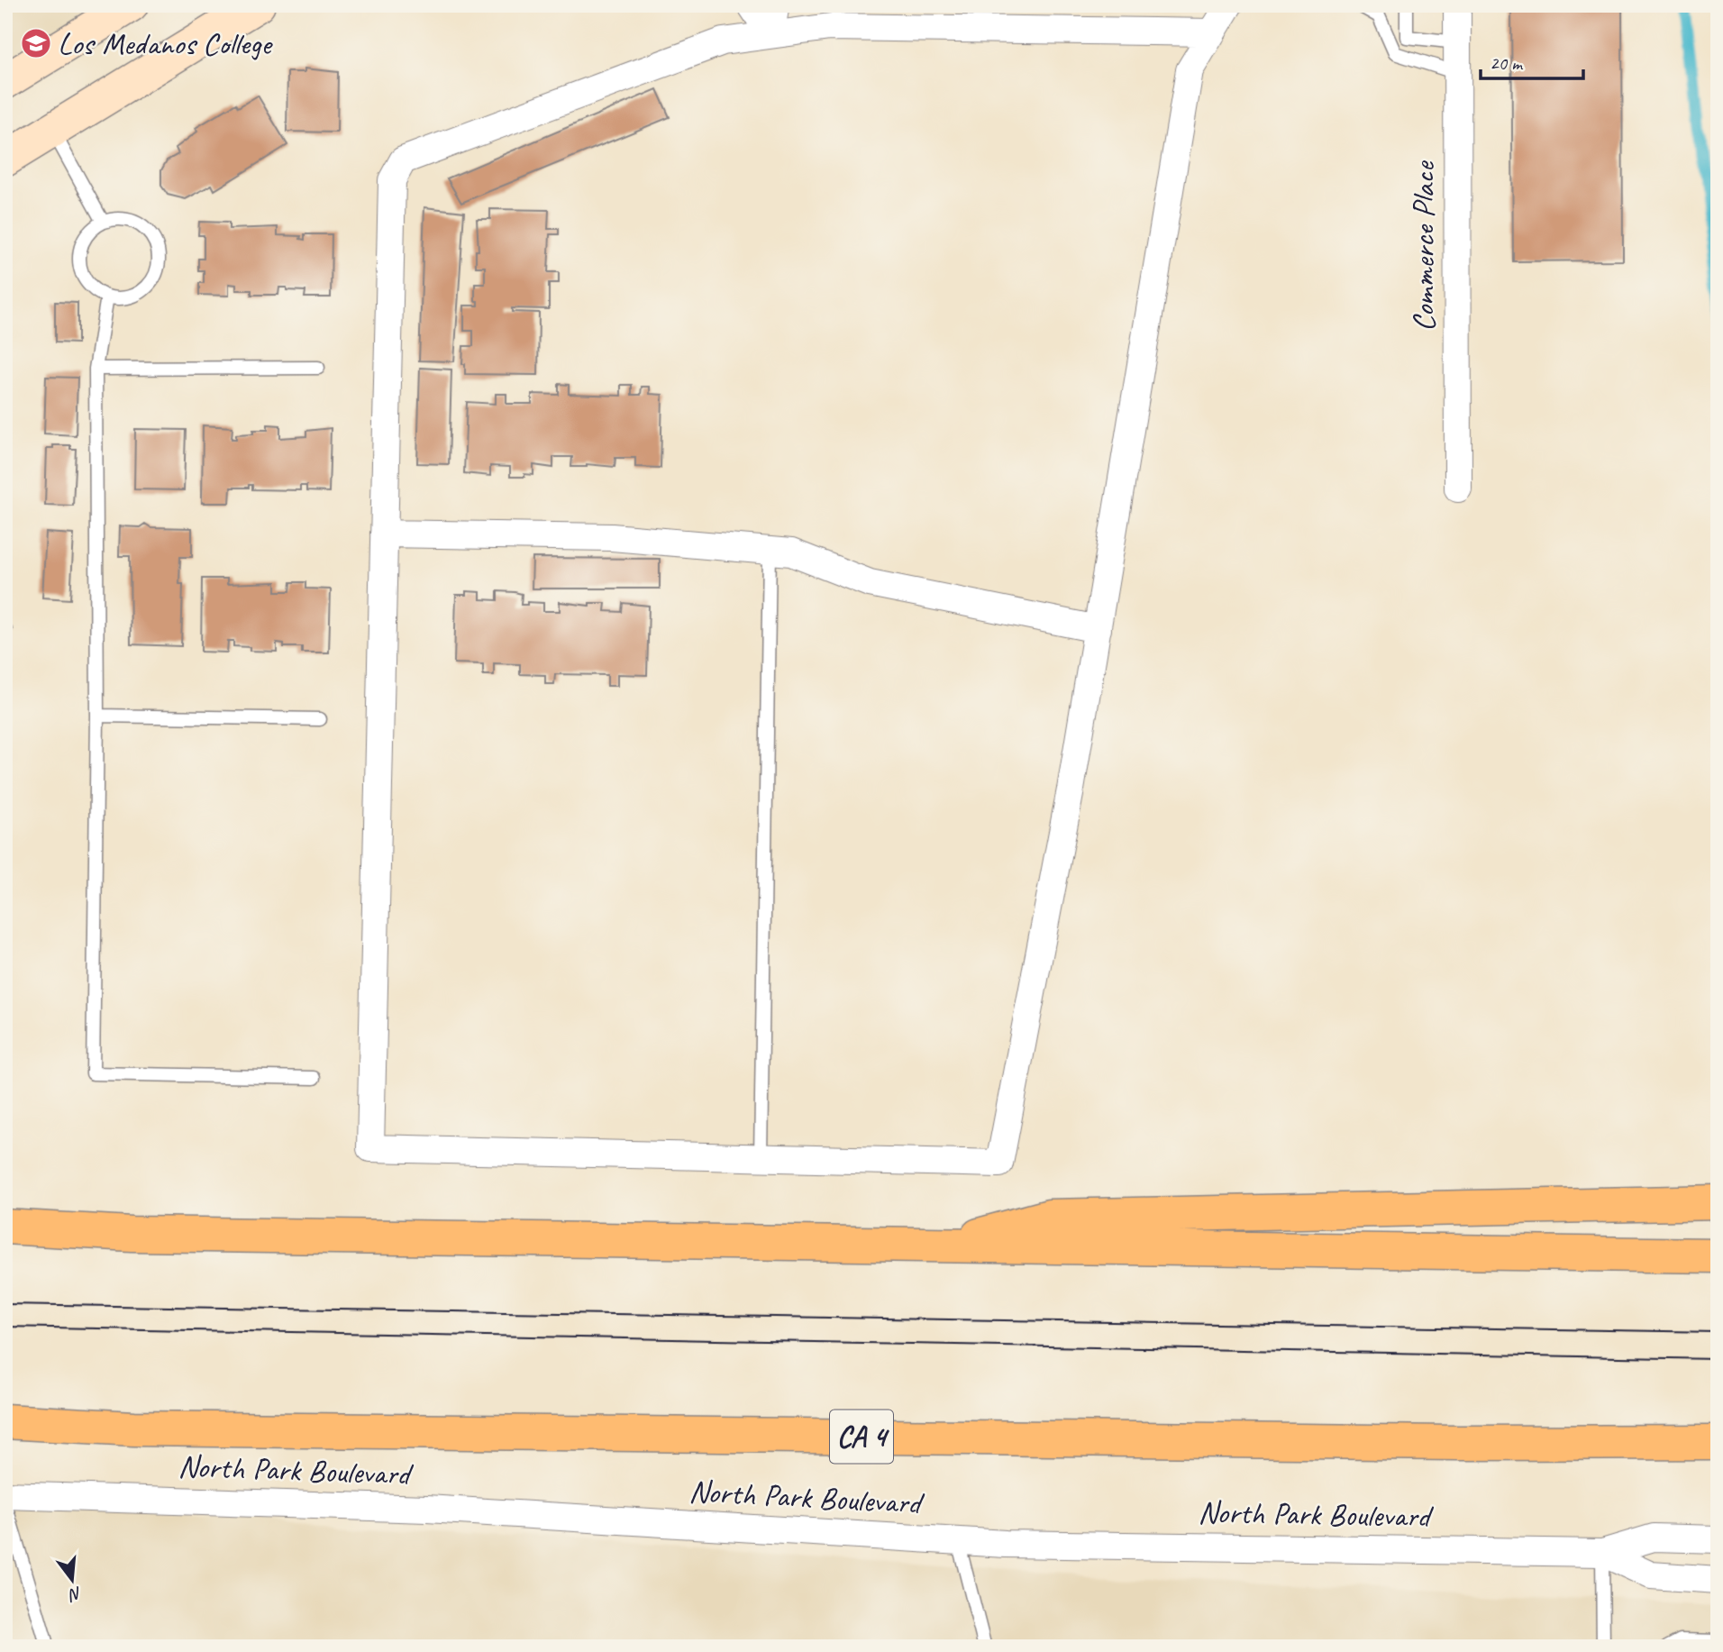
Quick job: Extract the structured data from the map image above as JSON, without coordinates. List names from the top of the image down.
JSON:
{
  "streets": {
    "highway": ["CA 4"],
    "street": ["Commerce Place", "North Park Boulevard"]
  },
  "places": {
    "school or university": ["Los Medanos College"]
  },
  "scale_bar": "20 m",
  "north": "bottom"
}
